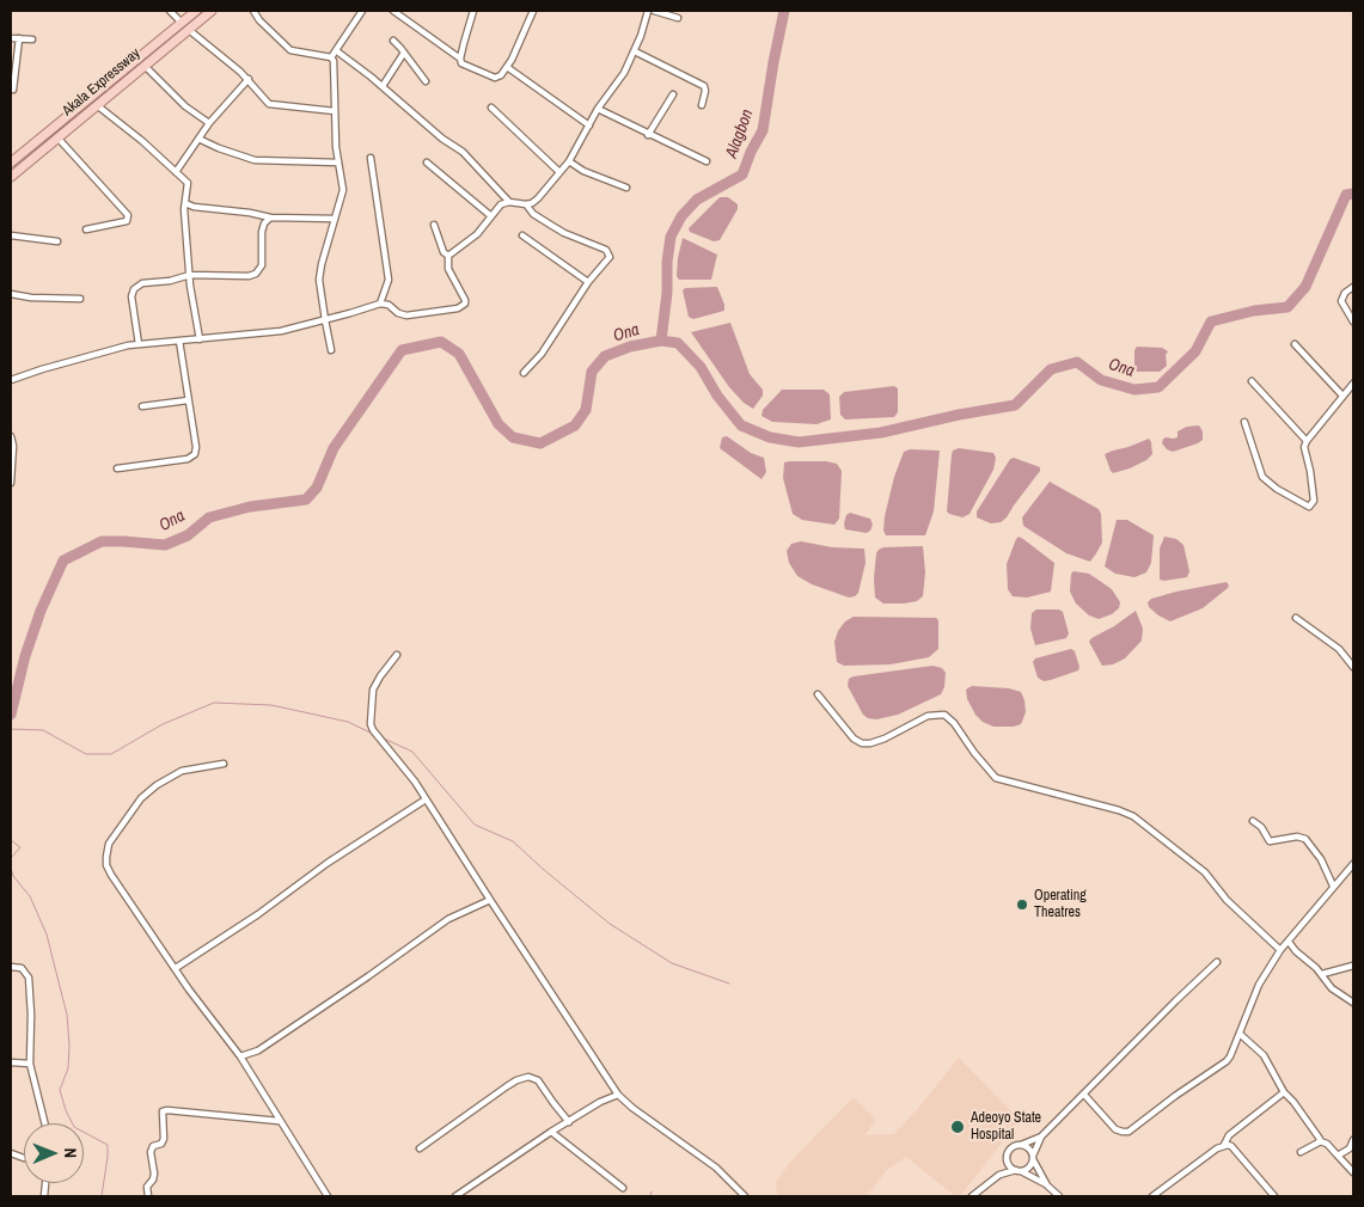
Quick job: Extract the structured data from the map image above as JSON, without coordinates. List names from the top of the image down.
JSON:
{
  "streets": {
    "main road": ["Akala Expressway"]
  },
  "water": ["Alagbon", "Ona"],
  "places": ["Operating Theatres", "Adeoyo State Hospital"],
  "north": "right"
}
